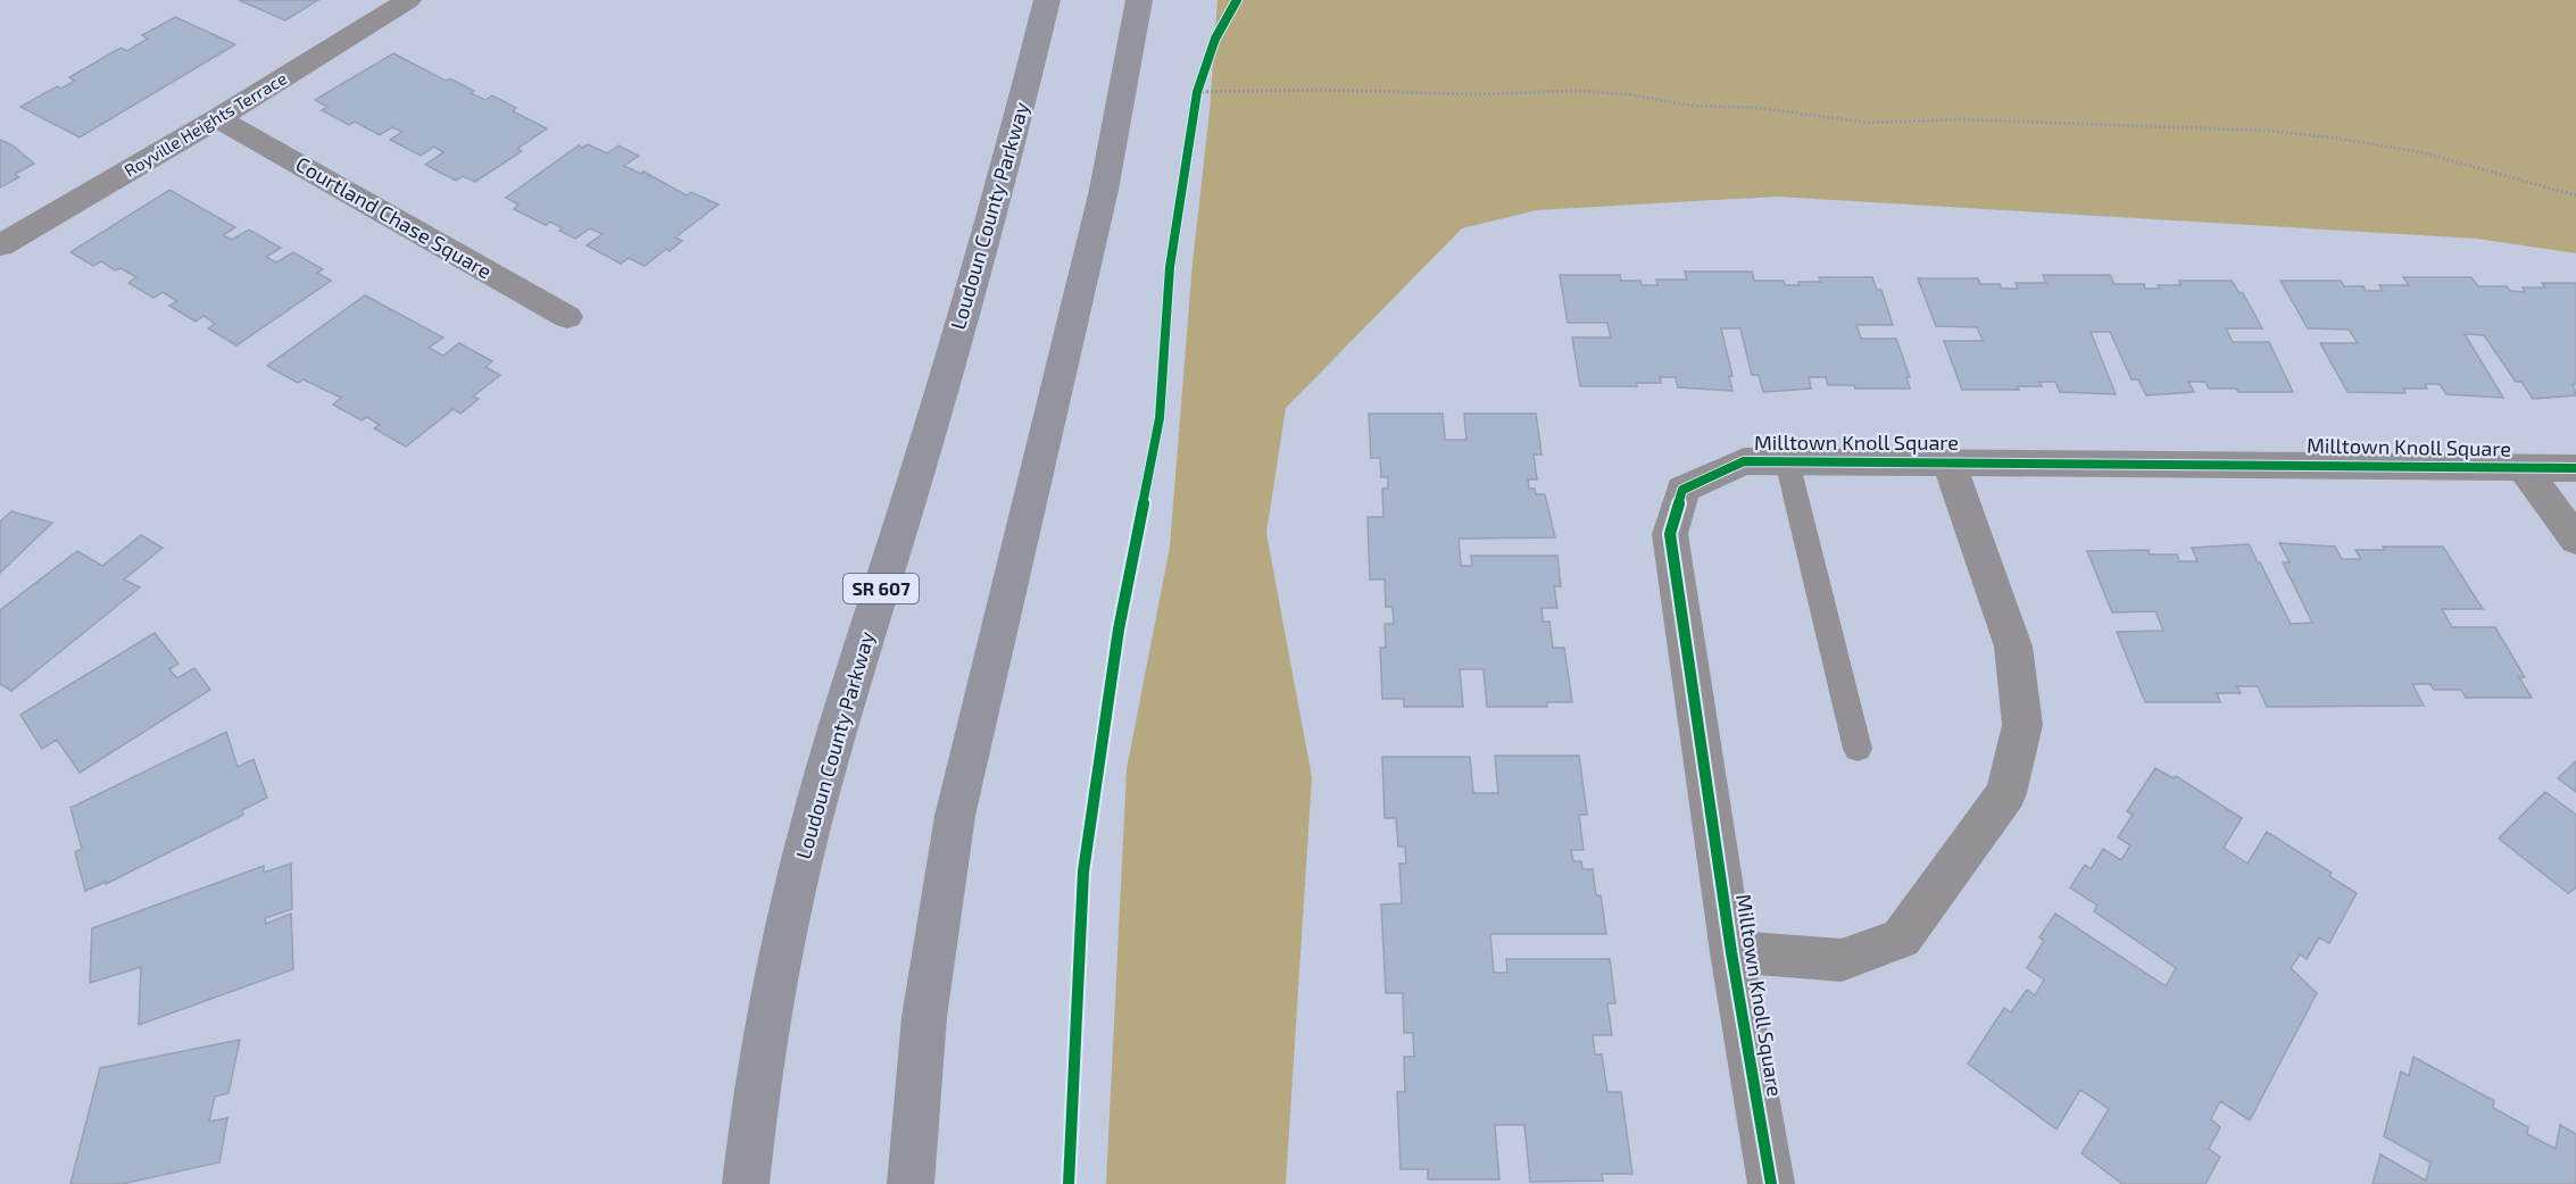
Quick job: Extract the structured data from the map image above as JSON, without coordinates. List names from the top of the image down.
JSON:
{
  "streets": {
    "main road": ["Loudoun County Parkway", "SR 607"],
    "street": ["Royville Heights Terrace", "Courtland Chase Square", "Milltown Knoll Square"]
  },
  "crossings": [
    ["Royville Heights Terrace", "Courtland Chase Square"]
  ]
}
